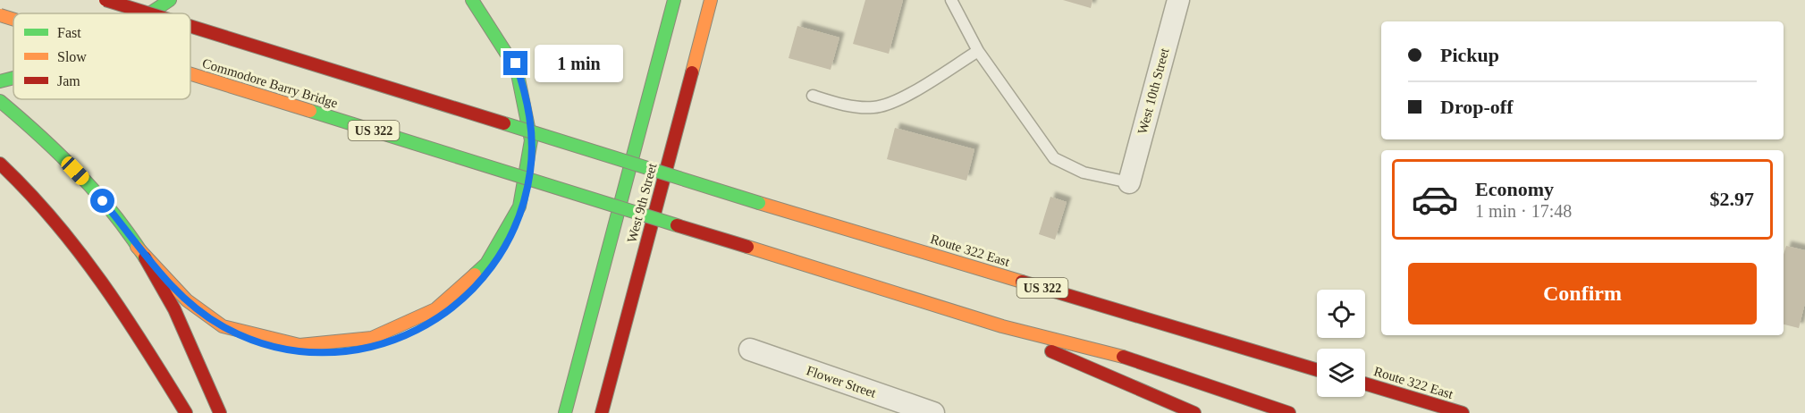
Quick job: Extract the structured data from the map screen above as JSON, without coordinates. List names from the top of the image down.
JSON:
{
  "streets": {
    "main road": [
      "Commodore Barry Bridge",
      "US 322",
      "West 9th Street",
      "Route 322 East"
    ],
    "street": ["West 10th Street", "Flower Street"]
  },
  "crossings": [
    ["Commodore Barry Bridge", "US 322"]
  ],
  "legend": ["Fast", "Slow", "Jam"],
  "page": {
    "banner": ["Pickup", "Drop-off"],
    "bubble": "1 min",
    "list": [
      {
        "name": "Economy",
        "note": "1 min · 17:48",
        "value": "$2.97"
      }
    ],
    "buttons": "Confirm"
  }
}
